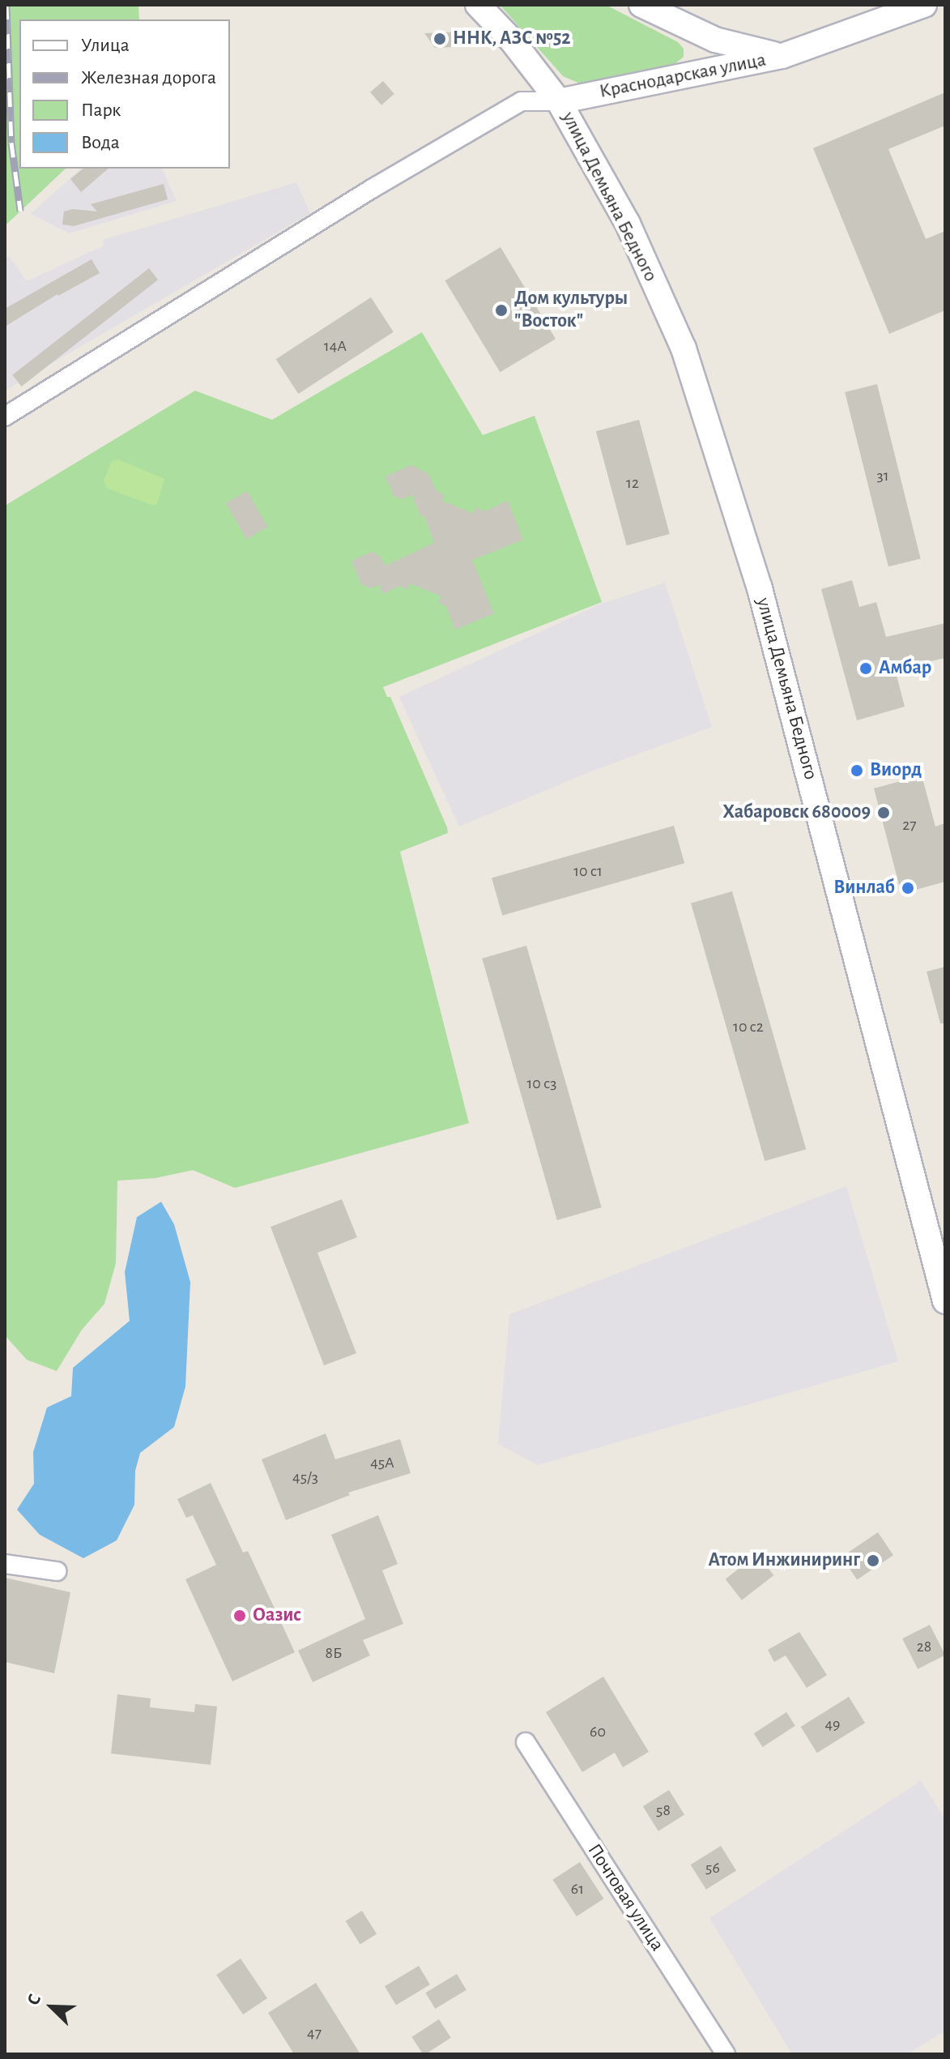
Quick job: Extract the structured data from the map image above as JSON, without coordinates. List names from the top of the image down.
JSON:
{
  "streets": {
    "main road": ["Краснодарская улица", "улица Демьяна Бедного"],
    "street": ["Почтовая улица"]
  },
  "crossings": [
    ["Краснодарская улица", "улица Демьяна Бедного"]
  ],
  "places": [
    "ННК, АЗС №52",
    "Дом культуры \"Восток\"",
    "Амбар",
    "Виорд",
    "Хабаровск 680009",
    "Винлаб",
    "Атом Инжиниринг",
    "Оазис"
  ],
  "house_numbers": [
    "14А",
    "31",
    "12",
    "27",
    "10 с1",
    "10 с2",
    "10 с3",
    "45А",
    "45/3",
    "28",
    "8Б",
    "49",
    "60",
    "58",
    "56",
    "61",
    "47"
  ],
  "legend": [
    "Улица",
    "Железная дорога",
    "Парк",
    "Вода"
  ],
  "north": "top left"
}
